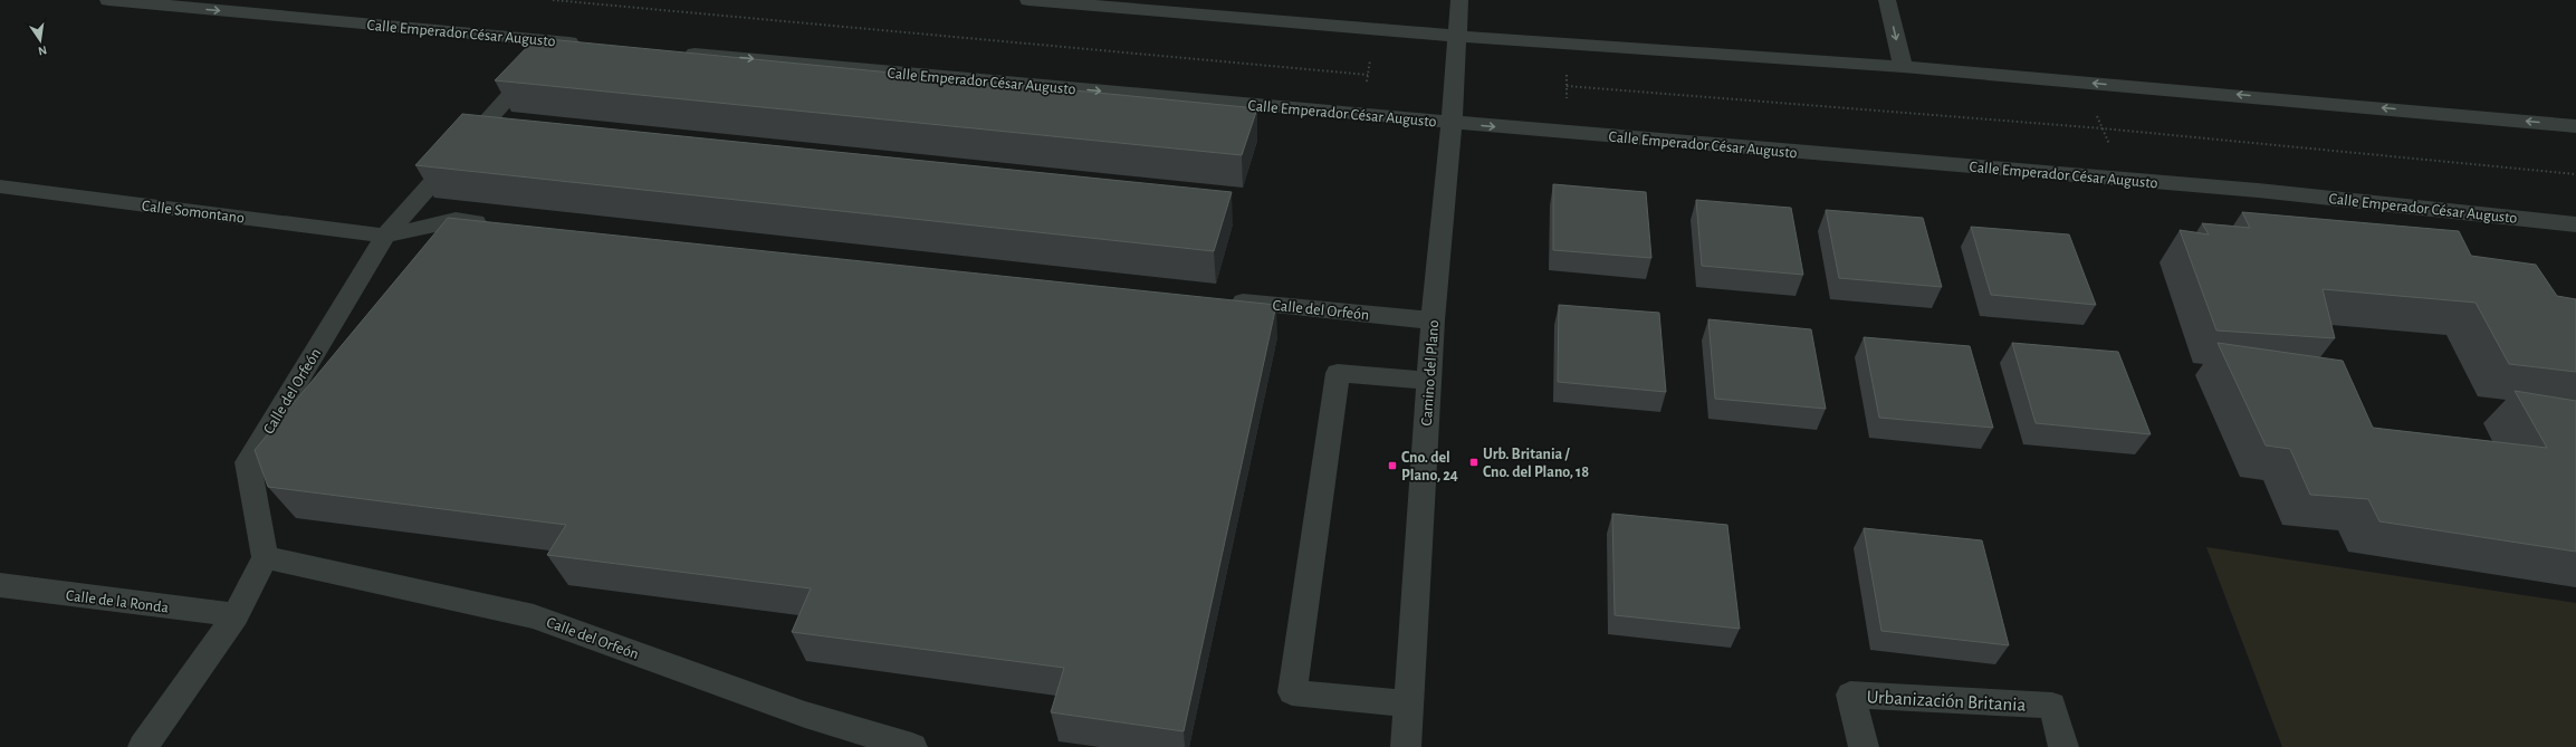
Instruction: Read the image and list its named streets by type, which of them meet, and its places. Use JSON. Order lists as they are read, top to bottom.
{
  "streets": {
    "street": [
      "Calle Emperador César Augusto",
      "Calle Somontano",
      "Calle del Orfeón",
      "Camino del Plano",
      "Calle de la Ronda",
      "Urbanización Britania"
    ]
  },
  "crossings": [
    ["Calle Emperador César Augusto", "Calle del Orfeón"],
    ["Calle Emperador César Augusto", "Camino del Plano"],
    ["Calle Somontano", "Calle del Orfeón"],
    ["Calle del Orfeón", "Camino del Plano"]
  ],
  "places": {
    "transit": ["Urb. Britania / Cno. del Plano, 18", "Cno. del Plano, 24"]
  },
  "north": "bottom"
}
